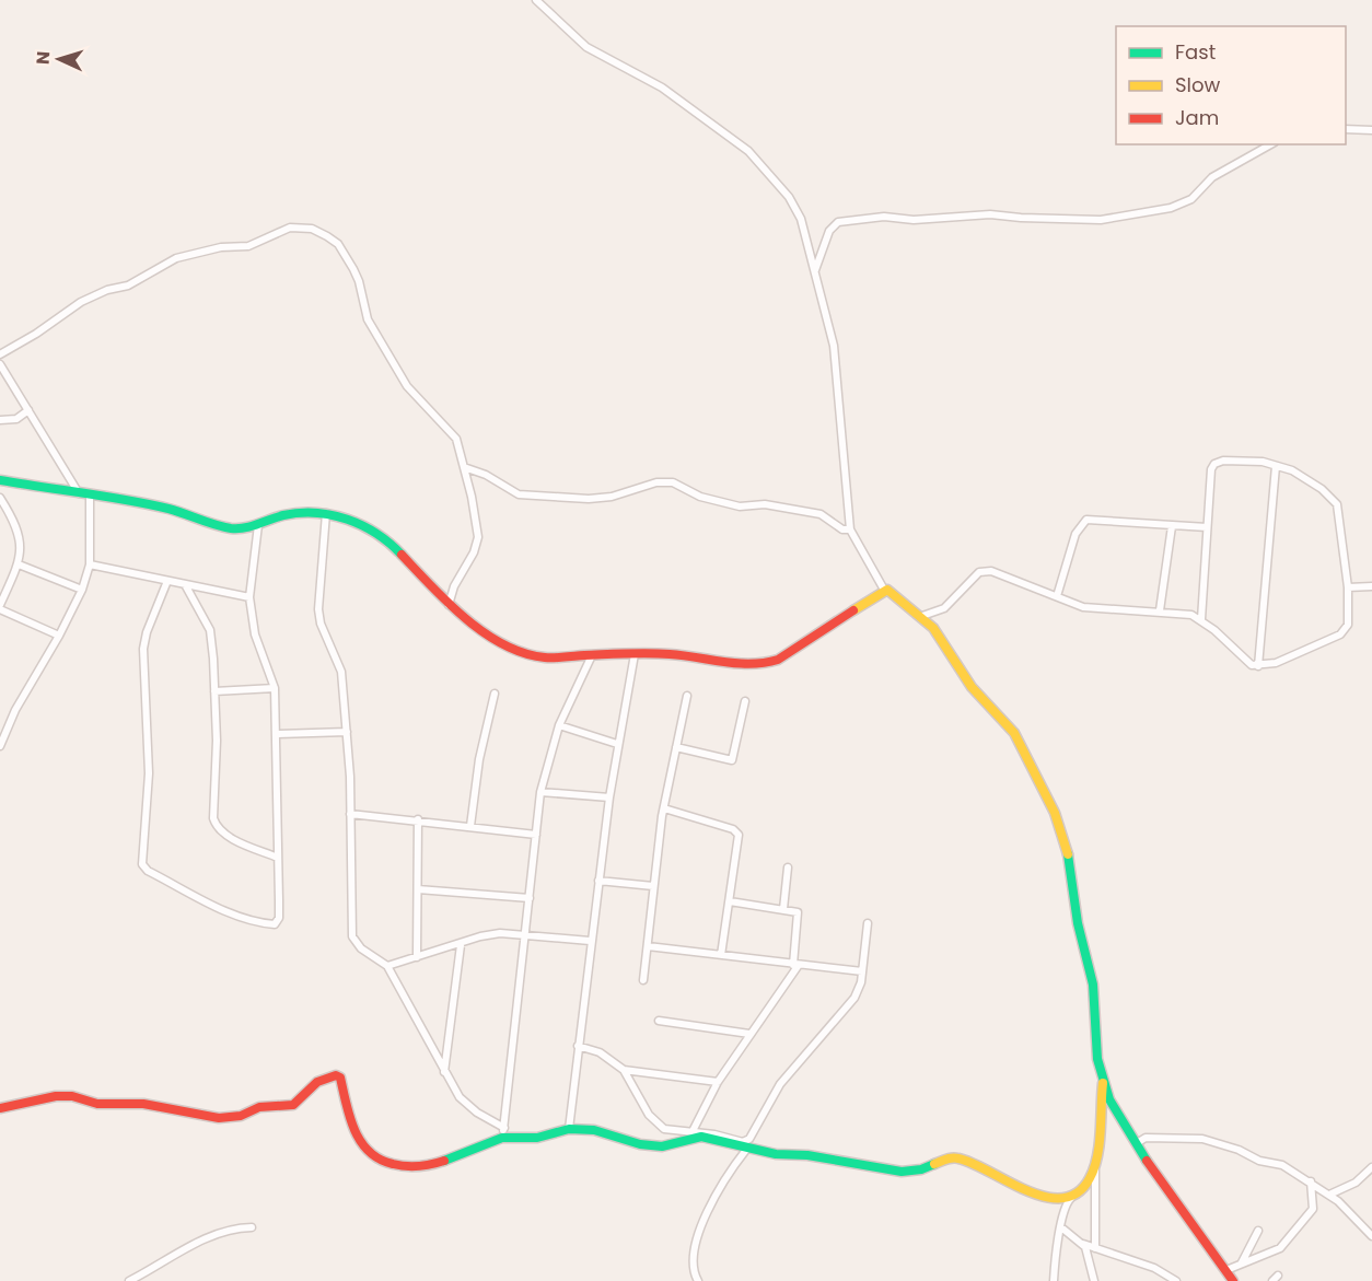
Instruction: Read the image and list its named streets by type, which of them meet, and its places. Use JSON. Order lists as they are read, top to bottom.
{
  "legend": ["Fast", "Slow", "Jam"],
  "north": "left"
}
